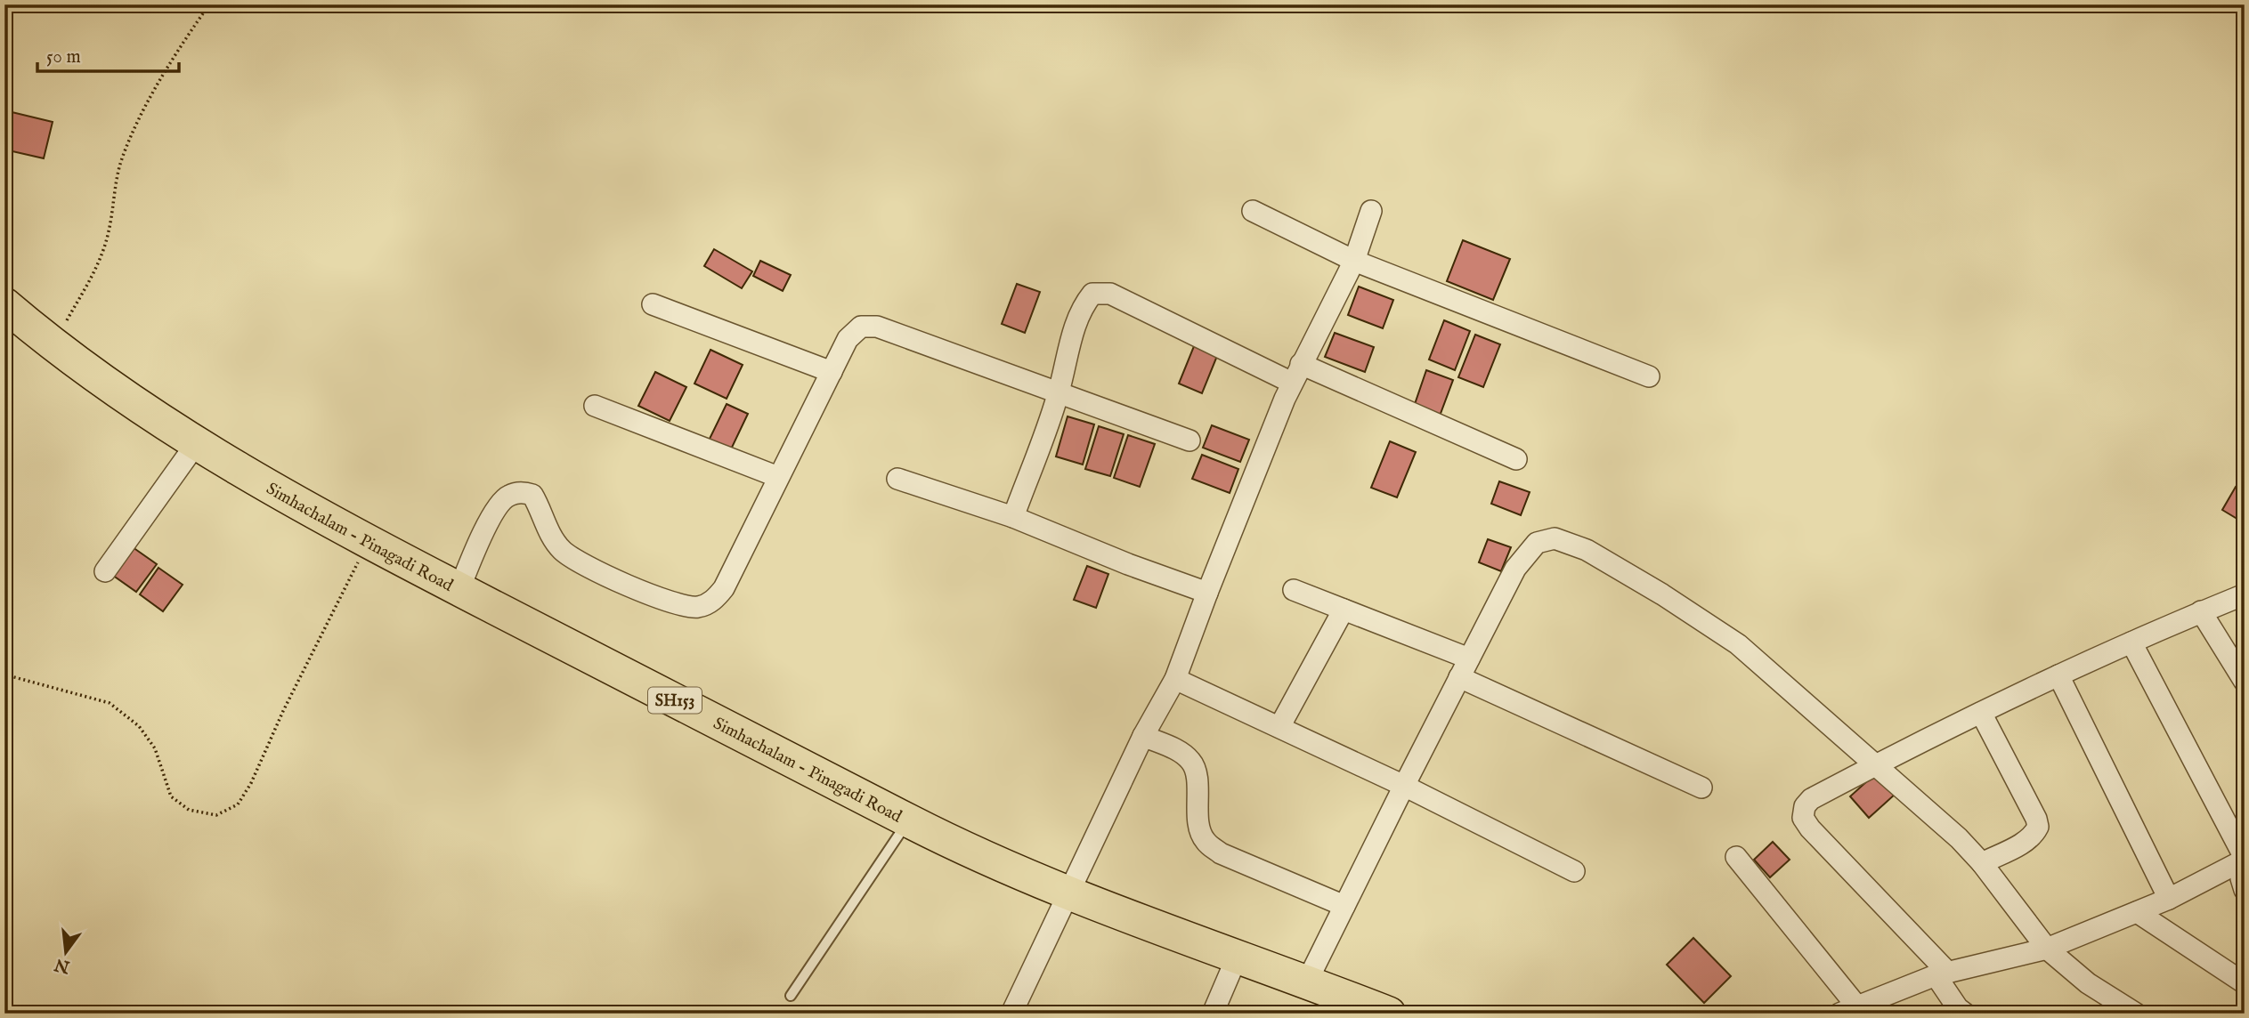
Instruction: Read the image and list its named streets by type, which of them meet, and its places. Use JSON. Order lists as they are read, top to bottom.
{
  "streets": {
    "main road": ["Simhachalam - Pinagadi Road", "SH153"]
  },
  "scale_bar": "50 m",
  "north": "bottom"
}
